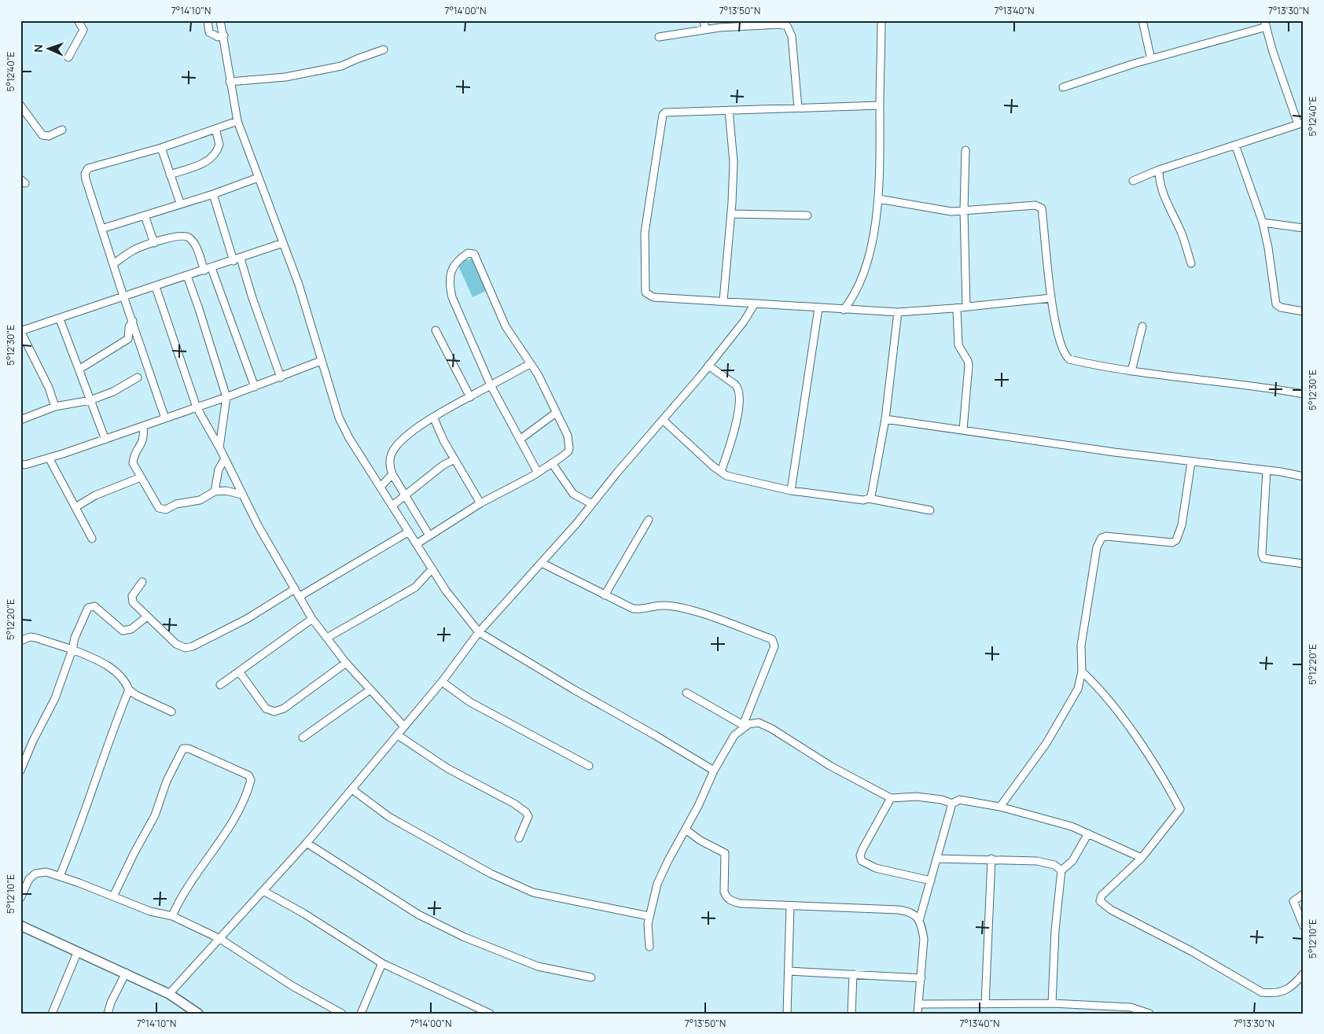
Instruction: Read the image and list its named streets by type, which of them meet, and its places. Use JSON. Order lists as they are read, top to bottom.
{
  "north": "left",
  "coordinates": [
    "7°14'10\"N",
    "7°14'00\"N",
    "7°13'50\"N",
    "7°13'40\"N",
    "7°13'30\"N",
    "5°12'40\"E",
    "5°12'30\"E",
    "5°12'20\"E",
    "5°12'10\"E"
  ]
}
